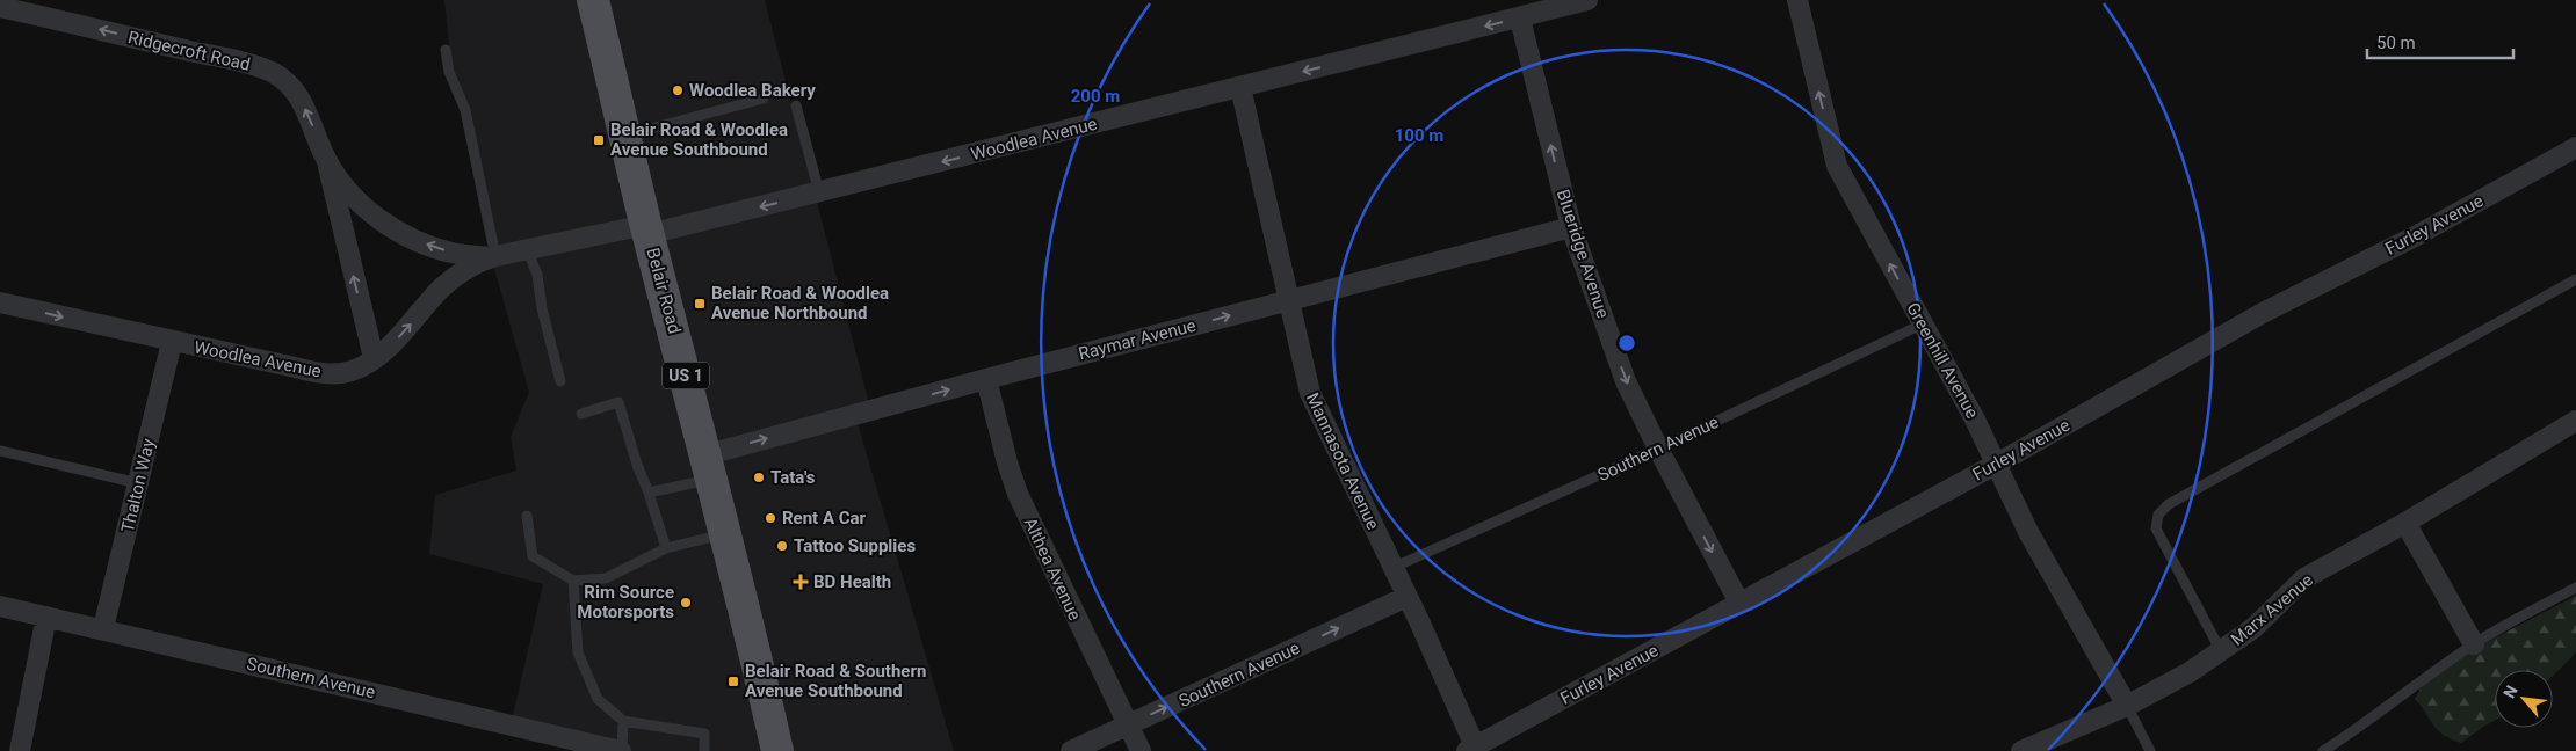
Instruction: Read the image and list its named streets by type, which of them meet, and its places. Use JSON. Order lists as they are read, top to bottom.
{
  "streets": {
    "main road": ["Belair Road", "US 1"],
    "street": [
      "Ridgecroft Road",
      "Woodlea Avenue",
      "Furley Avenue",
      "Blueridge Avenue",
      "Raymar Avenue",
      "Greenhill Avenue",
      "Southern Avenue",
      "Mannasota Avenue",
      "Thalton Way",
      "Althea Avenue",
      "Marx Avenue"
    ]
  },
  "crossings": [
    ["Ridgecroft Road", "Woodlea Avenue"],
    ["Woodlea Avenue", "Blueridge Avenue"],
    ["Woodlea Avenue", "Belair Road"],
    ["Woodlea Avenue", "Mannasota Avenue"],
    ["Woodlea Avenue", "Thalton Way"],
    ["Furley Avenue", "Blueridge Avenue"],
    ["Furley Avenue", "Greenhill Avenue"],
    ["Furley Avenue", "Mannasota Avenue"],
    ["Blueridge Avenue", "Raymar Avenue"],
    ["Blueridge Avenue", "Southern Avenue"],
    ["Belair Road", "Raymar Avenue"],
    ["Raymar Avenue", "Mannasota Avenue"],
    ["Raymar Avenue", "Althea Avenue"],
    ["Greenhill Avenue", "Southern Avenue"],
    ["Greenhill Avenue", "Marx Avenue"],
    ["Southern Avenue", "Mannasota Avenue"],
    ["Southern Avenue", "Thalton Way"],
    ["Southern Avenue", "Althea Avenue"]
  ],
  "one_way": ["Ridgecroft Road", "Raymar Avenue", "Greenhill Avenue"],
  "places": {
    "other": [
      "Woodlea Bakery",
      "Tata's",
      "Rent A Car",
      "Tattoo Supplies",
      "Rim Source Motorsports"
    ],
    "transit": ["Belair Road & Woodlea Avenue Southbound", "Belair Road & Woodlea Avenue Northbound", "Belair Road & Southern Avenue Southbound"],
    "health": ["BD Health"]
  },
  "scale_bar": "50 m",
  "north": "top left",
  "rings": ["200 m", "100 m"]
}
